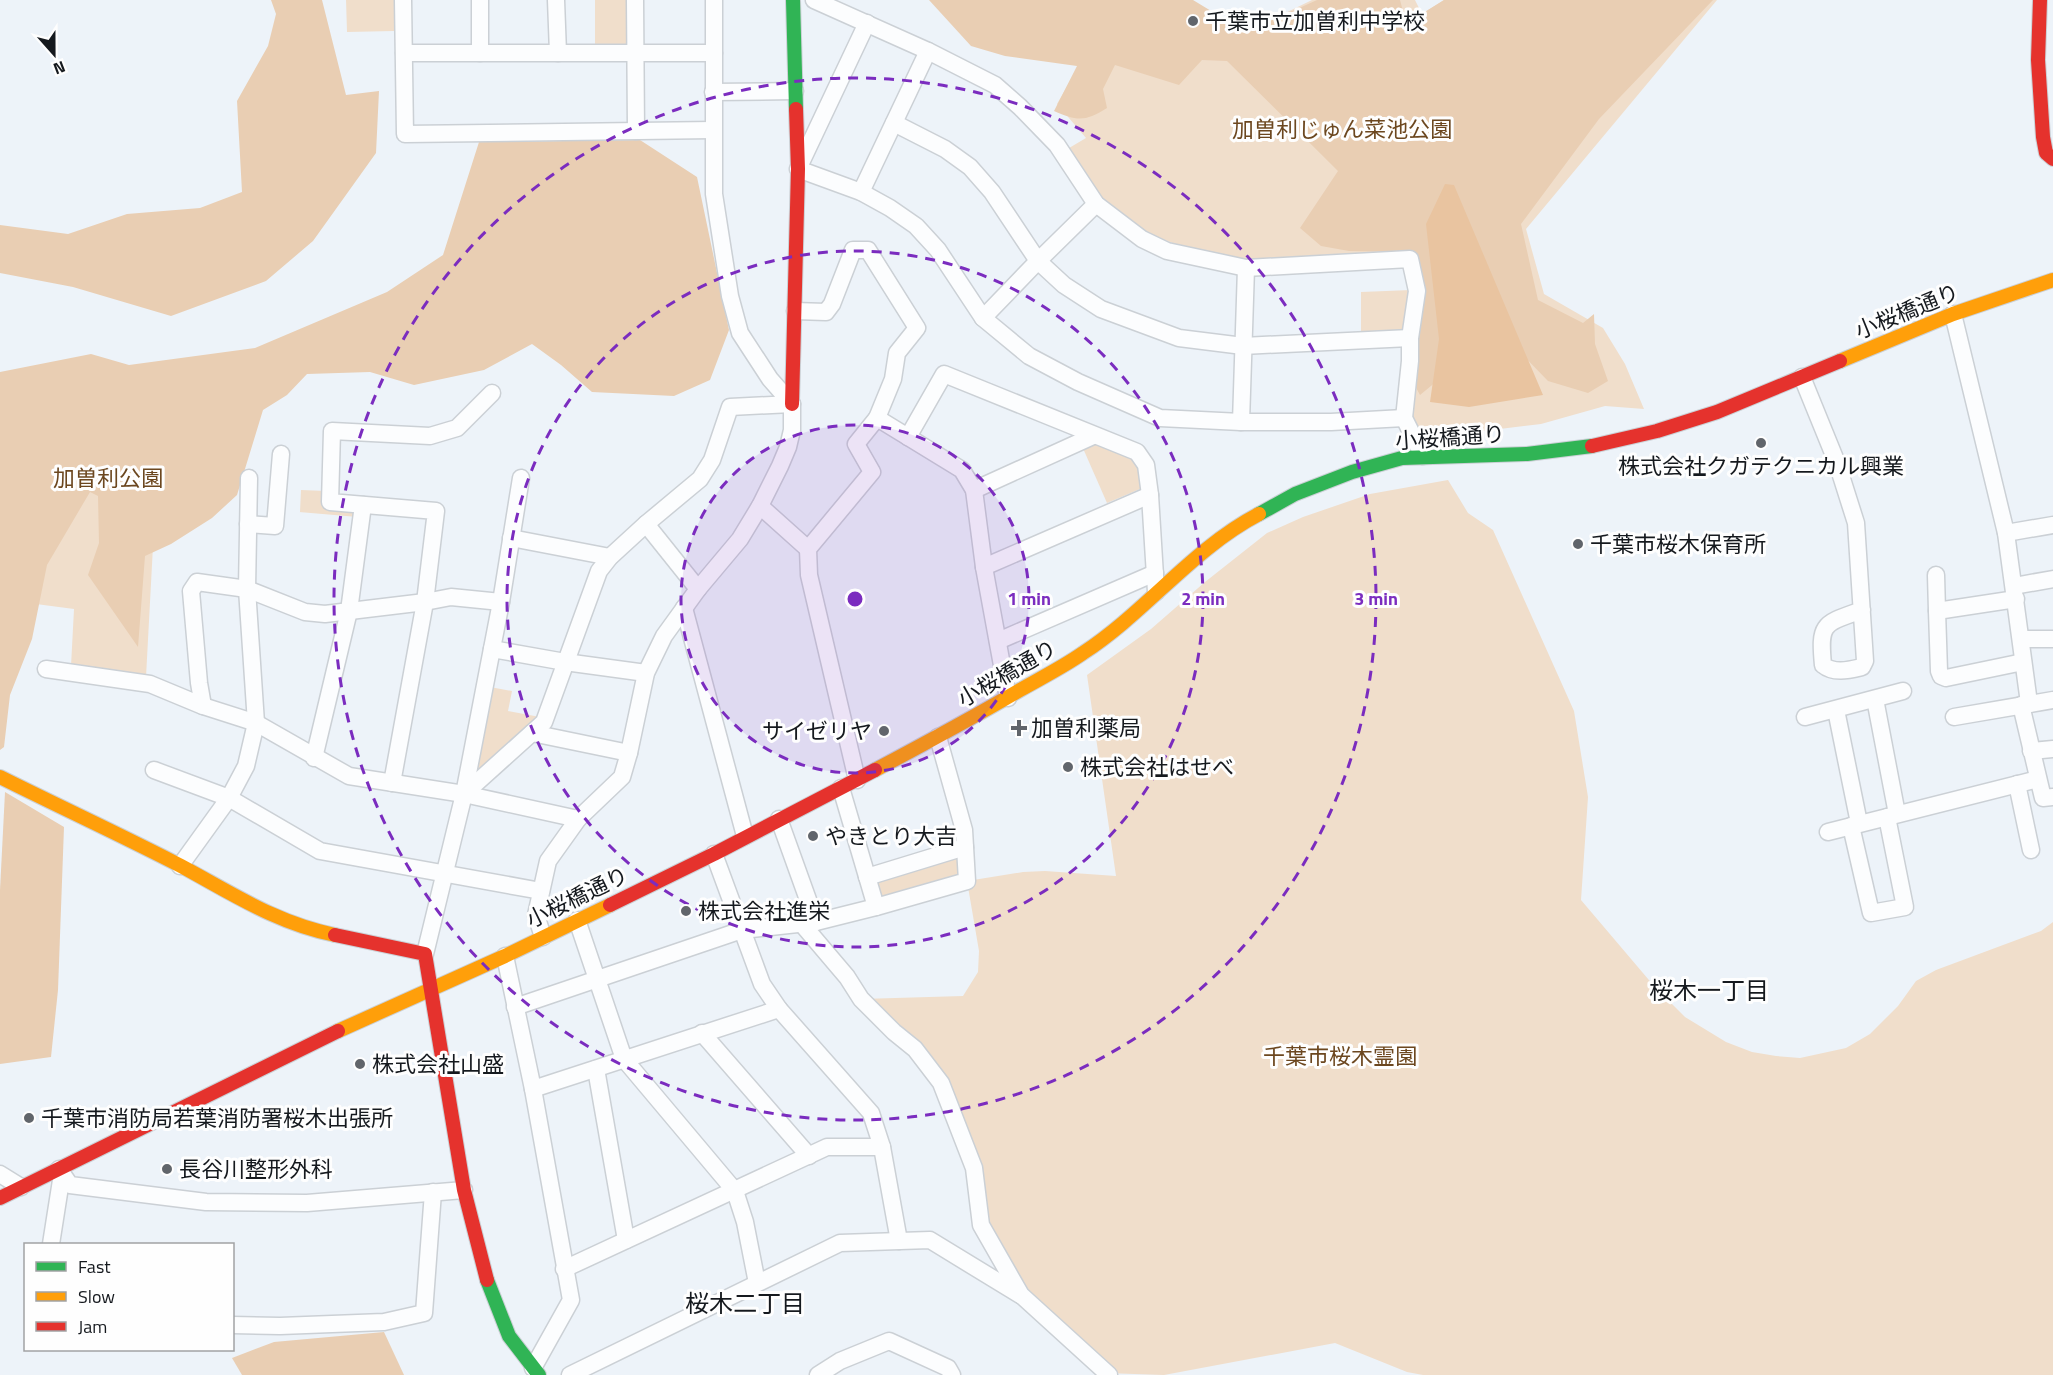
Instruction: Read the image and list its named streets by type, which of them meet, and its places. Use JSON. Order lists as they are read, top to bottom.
{
  "streets": {
    "street": ["小桜橋通り"]
  },
  "districts": ["桜木一丁目", "桜木二丁目"],
  "parks": ["加曽利じゅん菜池公園", "加曽利公園", "千葉市桜木霊園"],
  "places": {
    "other": [
      "千葉市立加曽利中学校",
      "株式会社クガテクニカル興業",
      "千葉市桜木保育所",
      "サイゼリヤ",
      "株式会社はせべ",
      "やきとり大吉",
      "株式会社進栄",
      "株式会社山盛",
      "千葉市消防局若葉消防署桜木出張所",
      "長谷川整形外科"
    ],
    "health": ["加曽利薬局"]
  },
  "legend": ["Fast", "Slow", "Jam"],
  "north": "bottom",
  "rings": ["1 min", "2 min", "3 min"]
}
